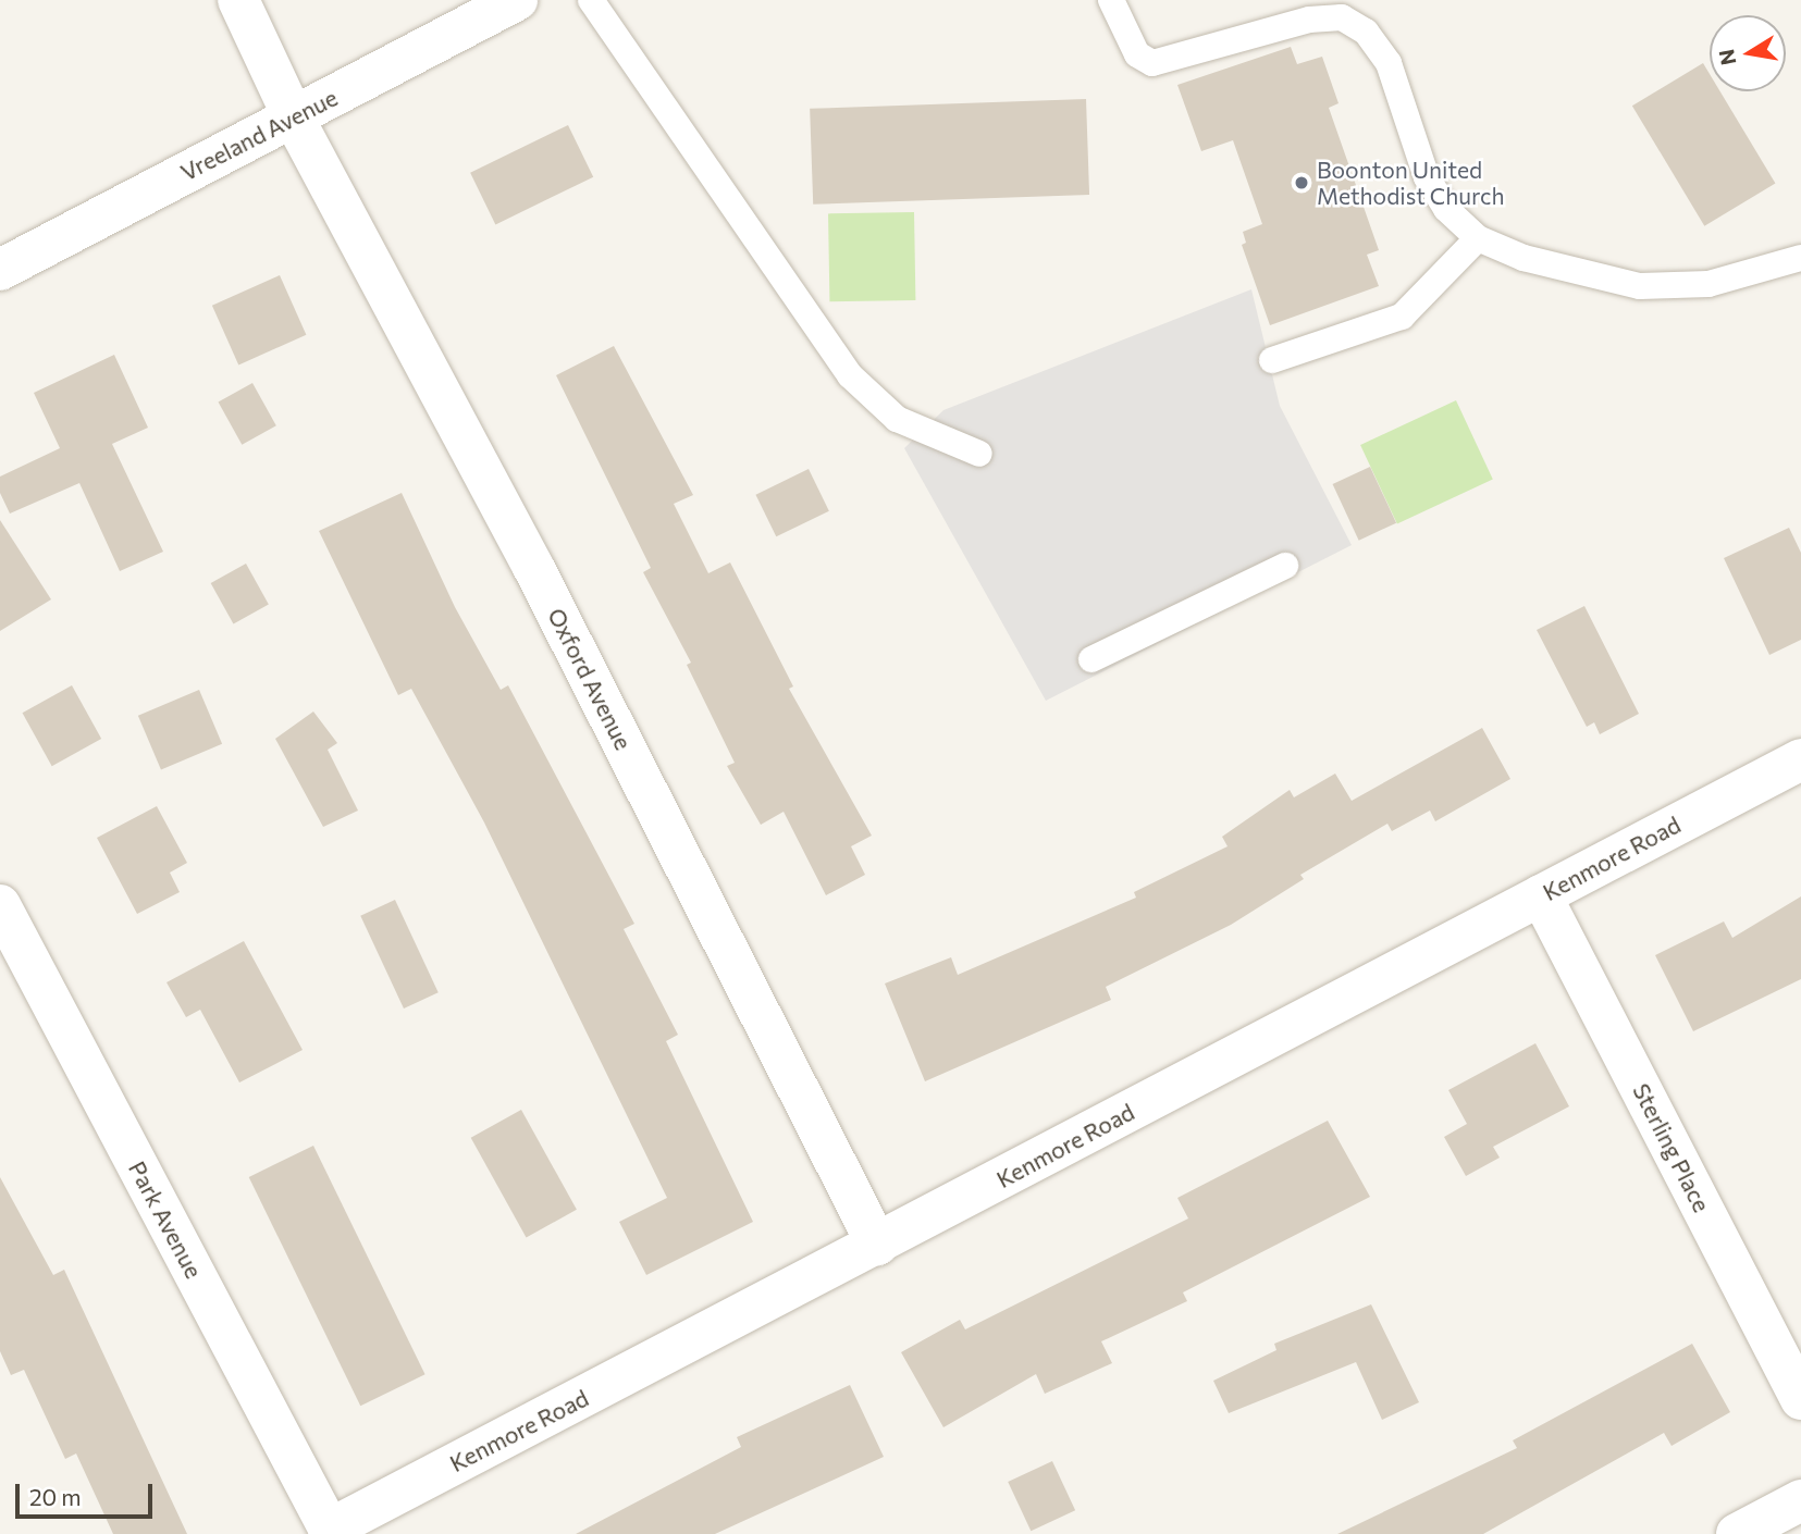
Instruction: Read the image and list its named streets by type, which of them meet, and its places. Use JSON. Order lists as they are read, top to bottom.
{
  "streets": {
    "street": [
      "Vreeland Avenue",
      "Oxford Avenue",
      "Kenmore Road",
      "Sterling Place",
      "Park Avenue"
    ]
  },
  "crossings": [
    ["Vreeland Avenue", "Oxford Avenue"],
    ["Oxford Avenue", "Kenmore Road"],
    ["Kenmore Road", "Sterling Place"],
    ["Kenmore Road", "Park Avenue"]
  ],
  "places": ["Boonton United Methodist Church"],
  "scale_bar": "20 m",
  "north": "left"
}
